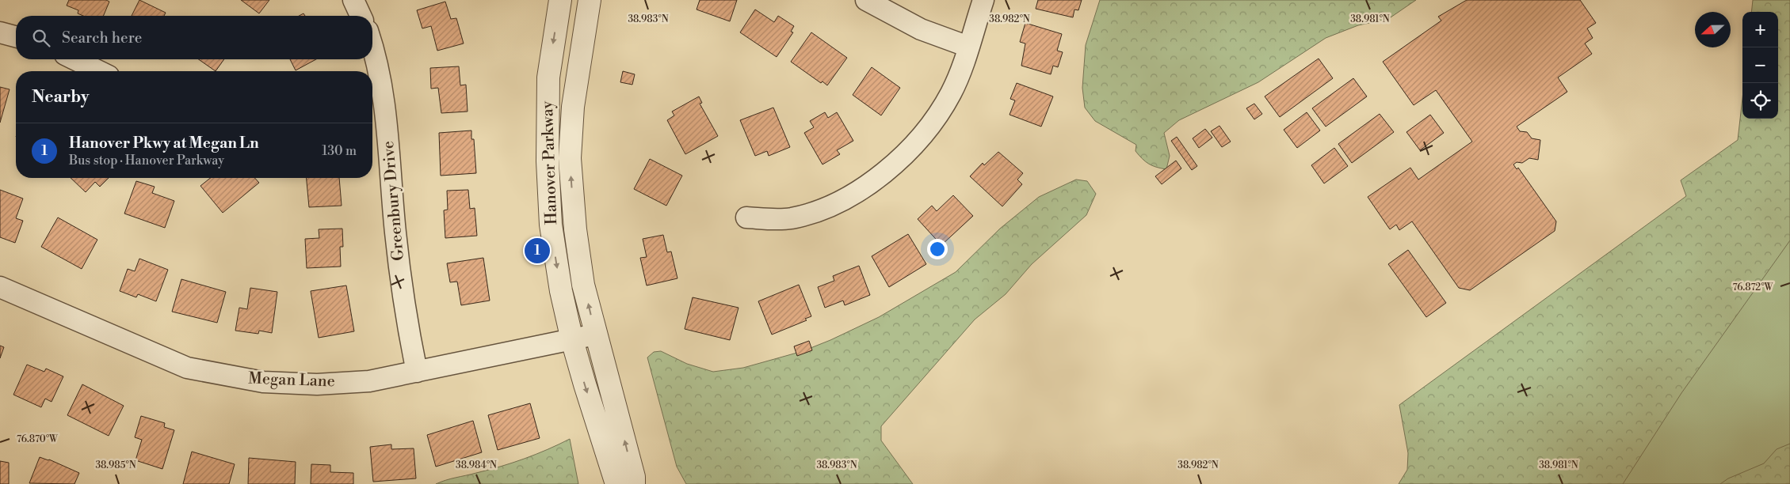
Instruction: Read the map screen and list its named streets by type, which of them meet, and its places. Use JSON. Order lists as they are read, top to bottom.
{
  "streets": {
    "street": ["Hanover Parkway", "Greenbury Drive", "Megan Lane"]
  },
  "crossings": [
    ["Hanover Parkway", "Megan Lane"],
    ["Greenbury Drive", "Megan Lane"]
  ],
  "north": "left",
  "page": {
    "map_buttons": ["+", "−"],
    "search": "Search here",
    "heading": "Nearby",
    "list": [
      {
        "mark": "1",
        "name": "Hanover Pkwy at Megan Ln",
        "note": "Bus stop · Hanover Parkway",
        "value": "130 m"
      }
    ],
    "pins": "1"
  },
  "coordinates": [
    "38.983°N",
    "38.982°N",
    "38.981°N",
    "76.872°W",
    "76.870°W",
    "38.985°N",
    "38.984°N"
  ]
}
